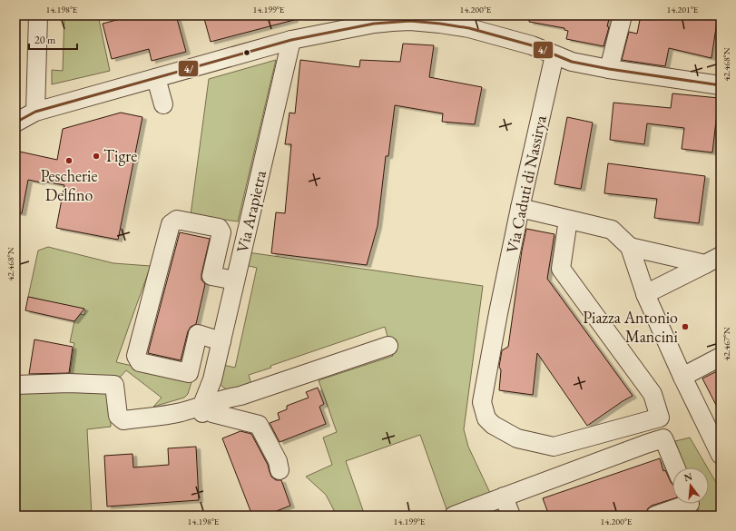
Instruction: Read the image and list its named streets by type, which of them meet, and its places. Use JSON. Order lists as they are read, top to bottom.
{
  "streets": {
    "street": ["Via Caduti di Nassirya", "Via Arapietra"]
  },
  "places": ["Tigre", "Pescherie Delfino", "Piazza Antonio Mancini"],
  "lines": ["transit line 4/"],
  "scale_bar": "20 m",
  "north": "top",
  "coordinates": [
    "14.198°E",
    "14.199°E",
    "14.200°E",
    "14.201°E",
    "42.468°N",
    "42.467°N"
  ]
}
